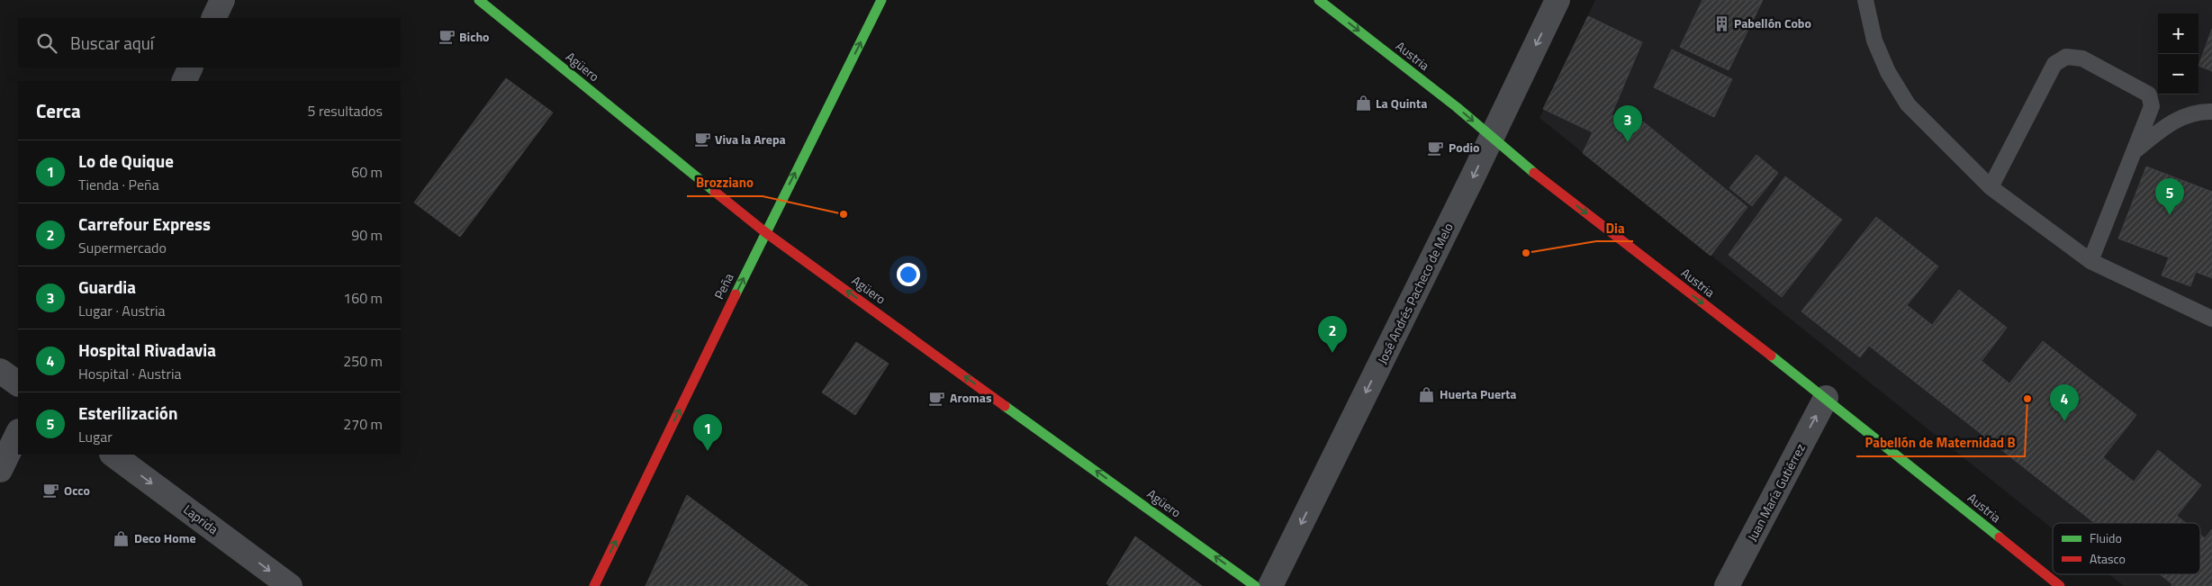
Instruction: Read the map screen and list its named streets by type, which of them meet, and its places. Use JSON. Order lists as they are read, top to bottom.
{
  "streets": {
    "street": [
      "Austria",
      "Agüero",
      "Peña",
      "José Andrés Pacheco de Melo",
      "Juan María Gutiérrez",
      "Laprida"
    ]
  },
  "crossings": [
    ["Austria", "José Andrés Pacheco de Melo"],
    ["Austria", "Juan María Gutiérrez"],
    ["Agüero", "Peña"]
  ],
  "one_way": [
    "Austria",
    "Agüero",
    "Peña",
    "José Andrés Pacheco de Melo",
    "Juan María Gutiérrez",
    "Laprida"
  ],
  "places": {
    "building": ["Pabellón Cobo"],
    "cafe": [
      "Bicho",
      "Viva la Arepa",
      "Podio",
      "Aromas",
      "Occo"
    ],
    "shop": ["La Quinta", "Huerta Puerta", "Deco Home"],
    "other": ["Brozziano", "Dia", "Pabellón de Maternidad B"]
  },
  "legend": ["Fluido", "Atasco"],
  "page": {
    "map_buttons": ["+", "−"],
    "search": "Buscar aquí",
    "heading": ["Cerca", "5 resultados"],
    "pins": [
      "3",
      "5",
      "2",
      "4",
      "1"
    ],
    "list": [
      {
        "mark": "1",
        "name": "Lo de Quique",
        "note": "Tienda · Peña",
        "value": "60 m"
      },
      {
        "mark": "2",
        "name": "Carrefour Express",
        "note": "Supermercado",
        "value": "90 m"
      },
      {
        "mark": "3",
        "name": "Guardia",
        "note": "Lugar · Austria",
        "value": "160 m"
      },
      {
        "mark": "4",
        "name": "Hospital Rivadavia",
        "note": "Hospital · Austria",
        "value": "250 m"
      },
      {
        "mark": "5",
        "name": "Esterilización",
        "note": "Lugar",
        "value": "270 m"
      }
    ]
  }
}
